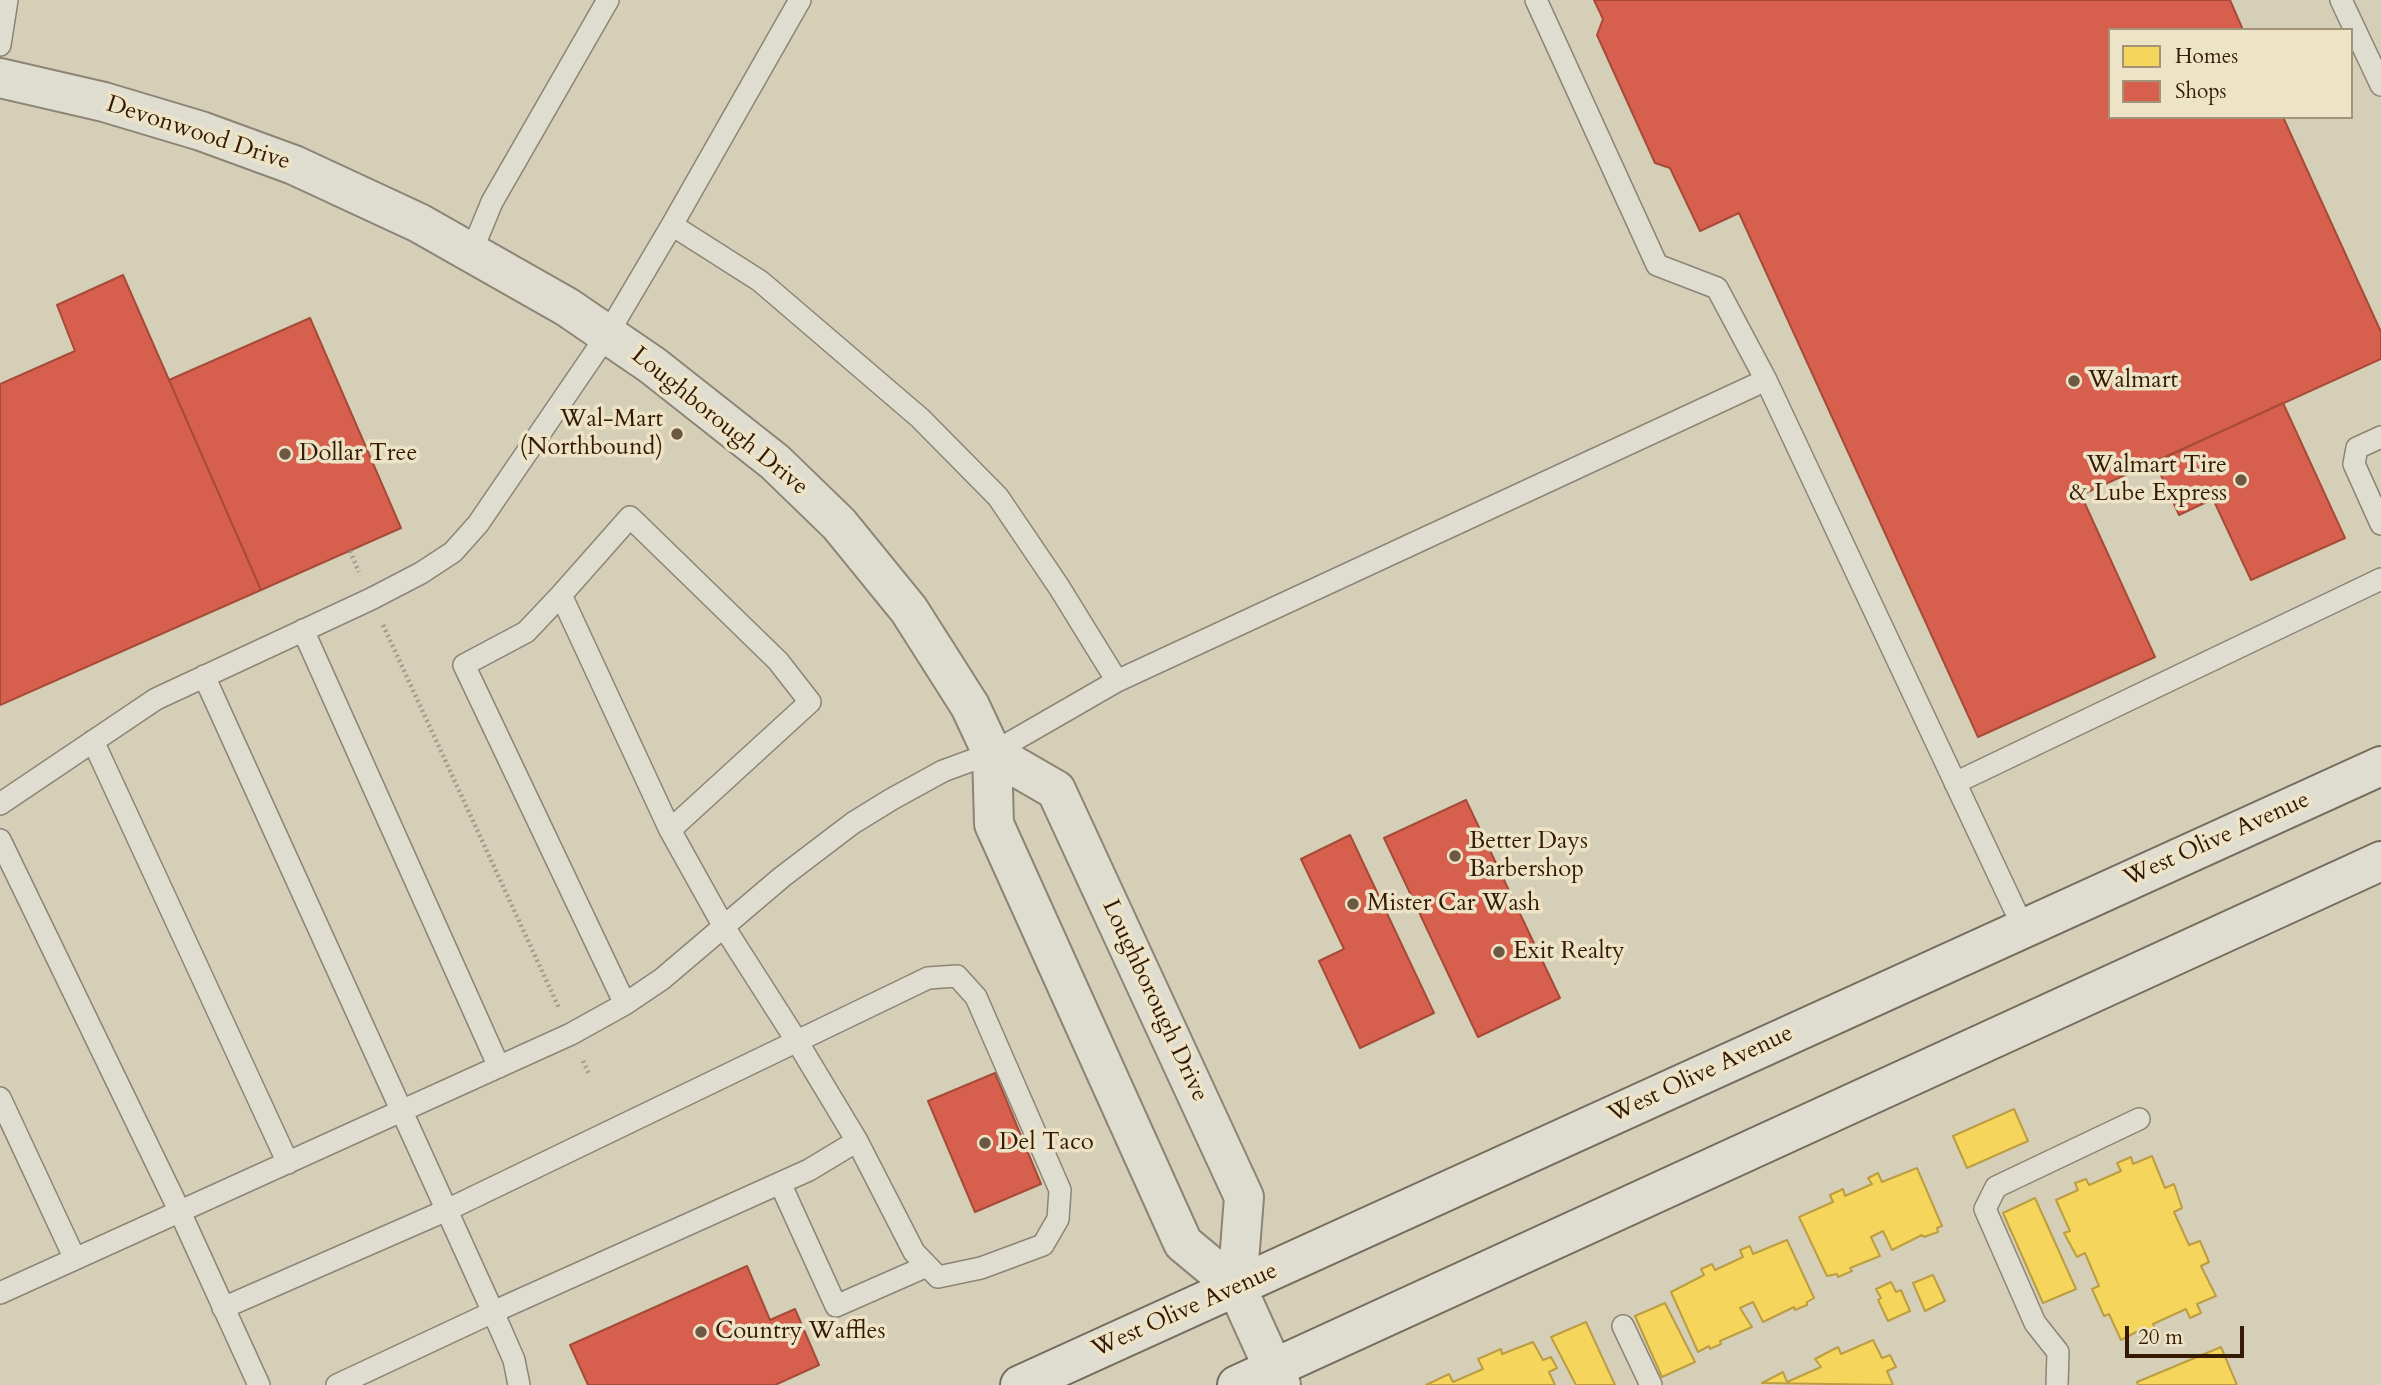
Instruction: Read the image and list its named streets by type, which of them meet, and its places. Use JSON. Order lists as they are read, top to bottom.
{
  "streets": {
    "main road": ["Devonwood Drive", "Loughborough Drive", "West Olive Avenue"]
  },
  "crossings": [
    ["Devonwood Drive", "Loughborough Drive"],
    ["Loughborough Drive", "West Olive Avenue"]
  ],
  "places": [
    "Walmart",
    "Wal-Mart (Northbound)",
    "Dollar Tree",
    "Walmart Tire & Lube Express",
    "Better Days Barbershop",
    "Mister Car Wash",
    "Exit Realty",
    "Del Taco",
    "Country Waffles"
  ],
  "legend": ["Homes", "Shops"],
  "scale_bar": "20 m"
}
